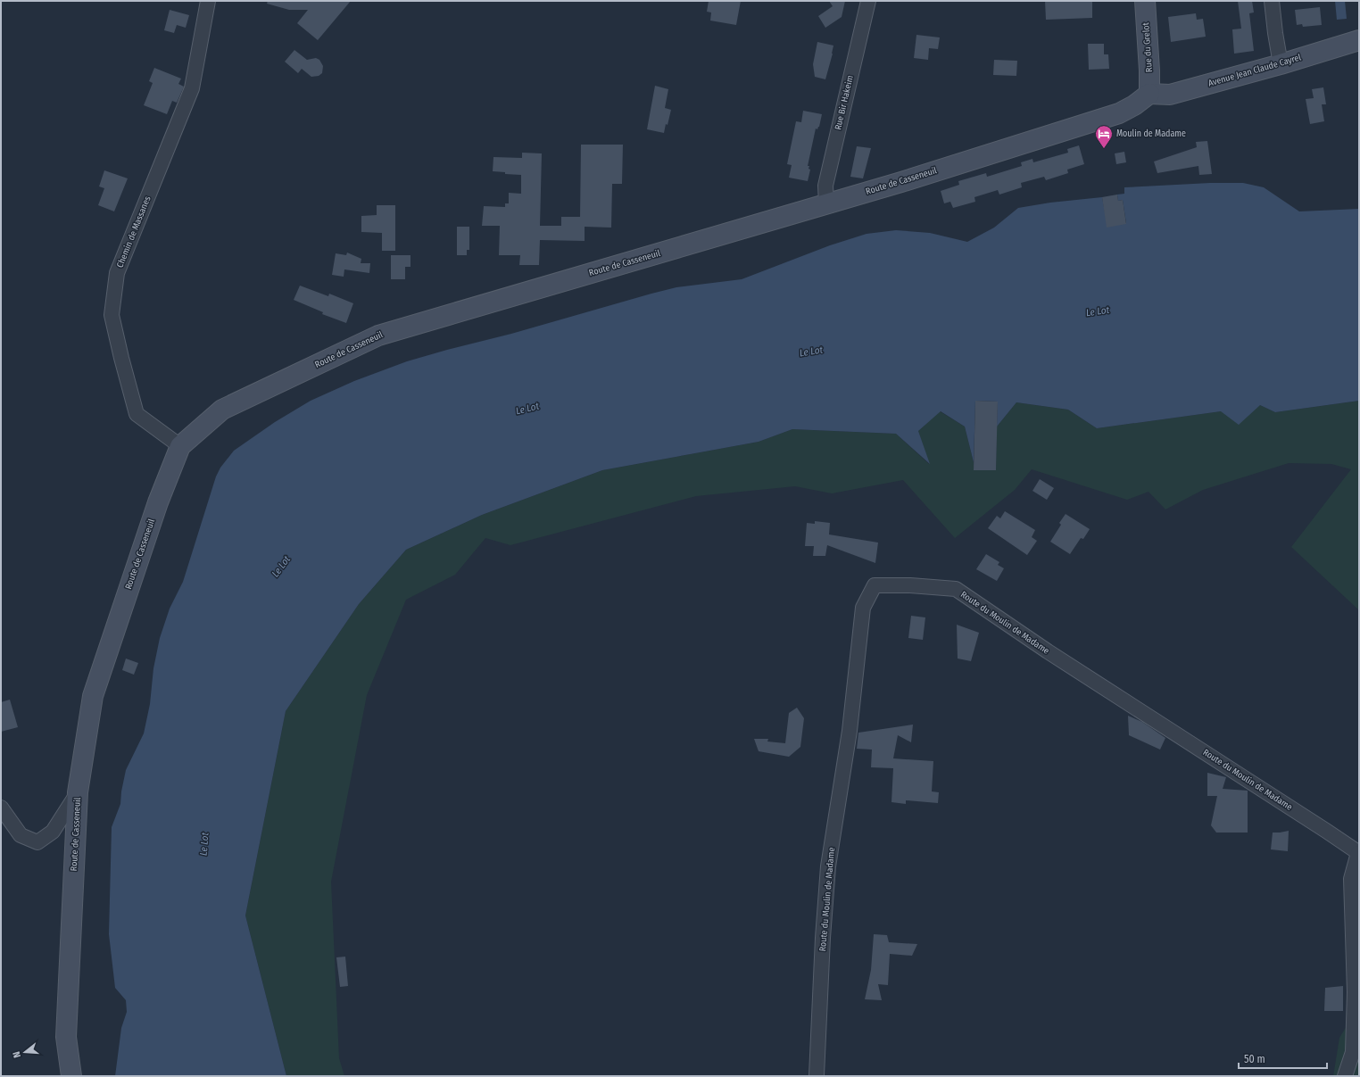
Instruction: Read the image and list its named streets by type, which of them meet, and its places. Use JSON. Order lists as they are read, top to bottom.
{
  "streets": {
    "main road": ["Rue du Grelot", "Avenue Jean Claude Cayrel", "Route de Casseneuil"],
    "street": ["Rue Bir Hakeim", "Chemin de Massanes", "Route du Moulin de Madame"]
  },
  "crossings": [
    ["Rue du Grelot", "Avenue Jean Claude Cayrel"],
    ["Rue du Grelot", "Route de Casseneuil"],
    ["Avenue Jean Claude Cayrel", "Route de Casseneuil"],
    ["Rue Bir Hakeim", "Route de Casseneuil"],
    ["Route de Casseneuil", "Chemin de Massanes"]
  ],
  "water": ["Le Lot"],
  "places": {
    "hotel": ["Moulin de Madame"]
  },
  "scale_bar": "50 m",
  "north": "left"
}
